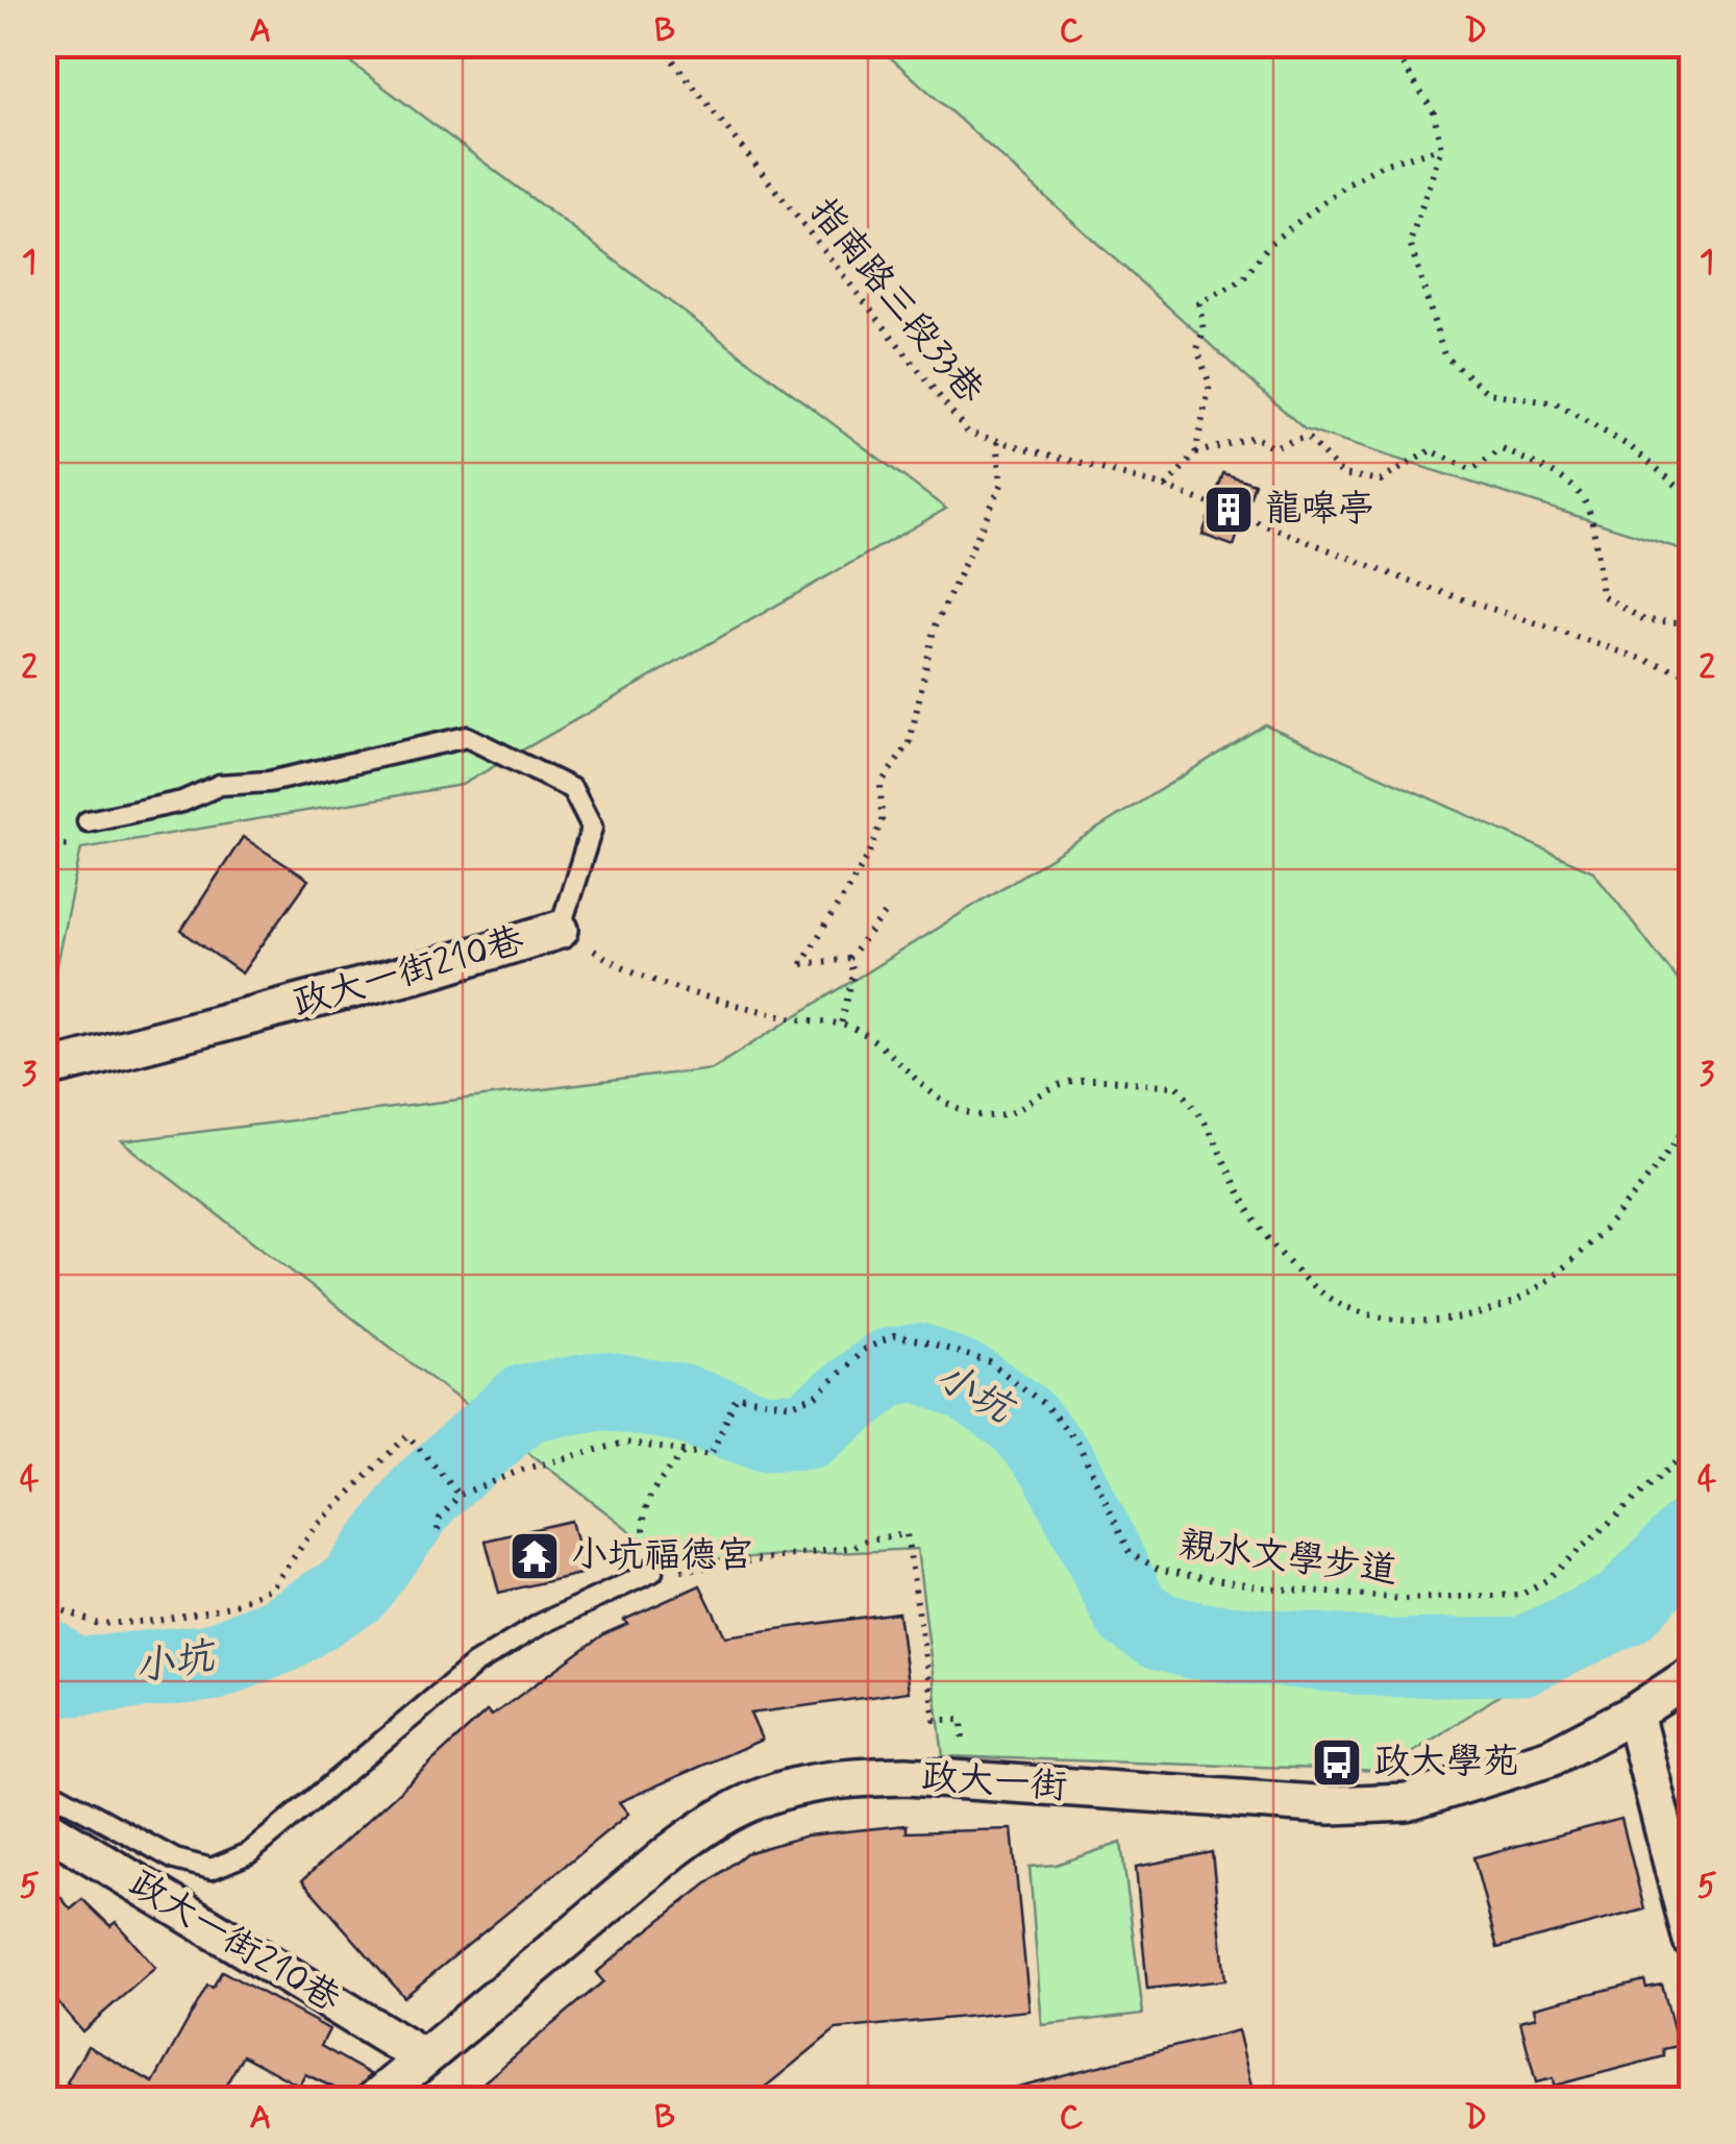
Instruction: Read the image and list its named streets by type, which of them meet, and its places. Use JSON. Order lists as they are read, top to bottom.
{
  "streets": {
    "street": ["政大一街210巷", "政大一街"],
    "path": ["指南路三段33巷", "親水文學步道"]
  },
  "crossings": [
    ["政大一街210巷", "政大一街"]
  ],
  "water": ["小坑"],
  "places": {
    "building": ["龍嗥亭"],
    "temple": ["小坑福德宮"],
    "bus stop": ["政大學苑"]
  },
  "grid": {
    "columns": [
      "A",
      "B",
      "C",
      "D"
    ],
    "rows": [
      "1",
      "2",
      "3",
      "4",
      "5"
    ]
  }
}
